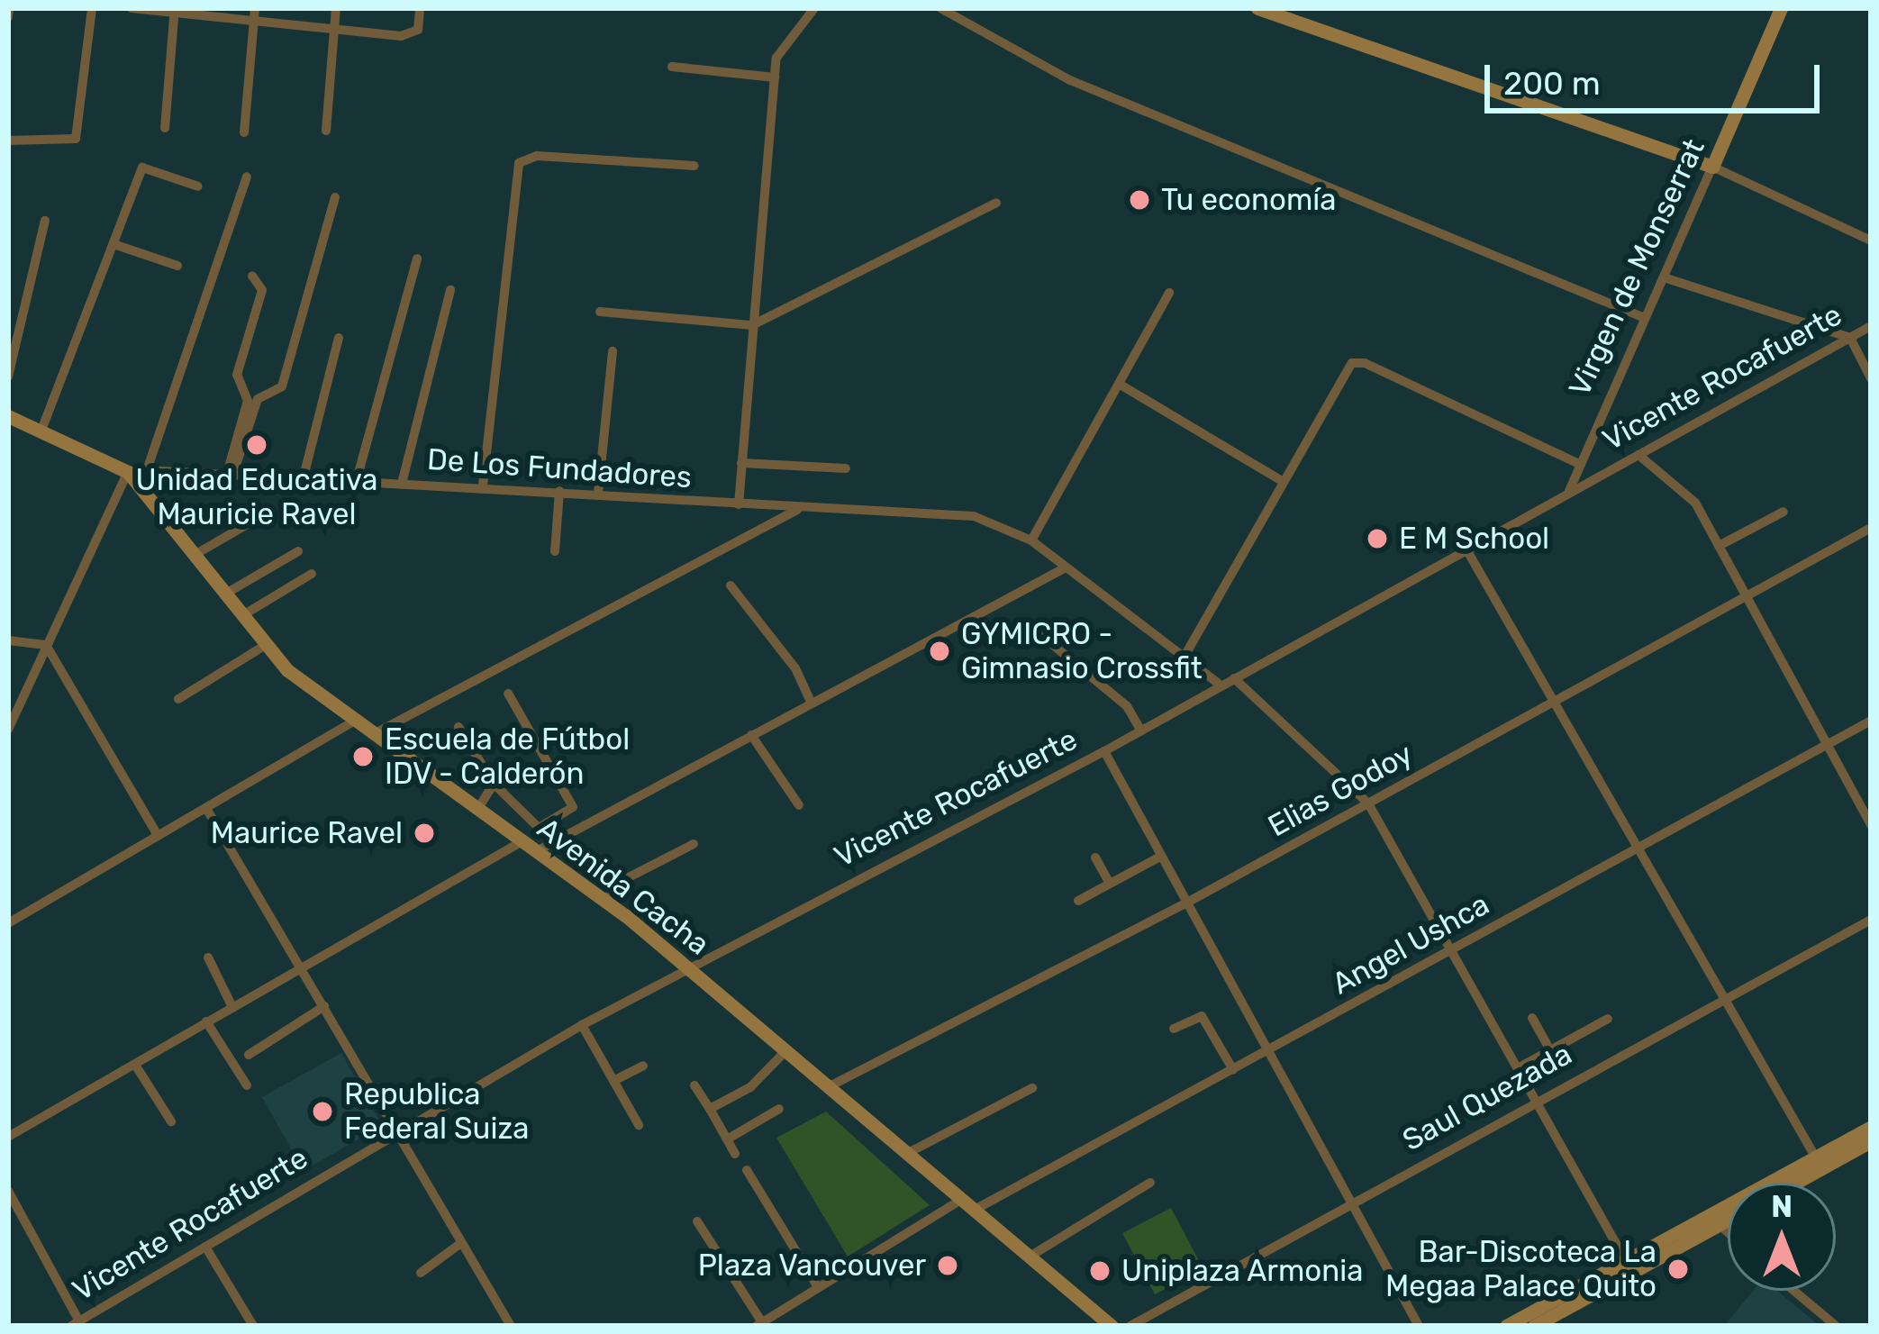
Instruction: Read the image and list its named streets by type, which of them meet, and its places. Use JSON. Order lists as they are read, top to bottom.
{
  "streets": {
    "street": [
      "Virgen de Monserrat",
      "Vicente Rocafuerte",
      "De Los Fundadores",
      "Elias Godoy",
      "Avenida Cacha",
      "Angel Ushca",
      "Saul Quezada"
    ]
  },
  "crossings": [
    ["Virgen de Monserrat", "Vicente Rocafuerte"],
    ["Vicente Rocafuerte", "De Los Fundadores"],
    ["Vicente Rocafuerte", "Avenida Cacha"],
    ["De Los Fundadores", "Avenida Cacha"],
    ["Elias Godoy", "Avenida Cacha"],
    ["Avenida Cacha", "Angel Ushca"]
  ],
  "places": [
    "Tu economía",
    "Unidad Educativa Mauricie Ravel",
    "E M School",
    "GYMICRO - Gimnasio Crossfit",
    "Escuela de Fútbol IDV - Calderón",
    "Maurice Ravel",
    "Republica Federal Suiza",
    "Plaza Vancouver",
    "Bar-Discoteca La Megaa Palace Quito",
    "Uniplaza Armonia"
  ],
  "scale_bar": "200 m",
  "north": "top"
}
